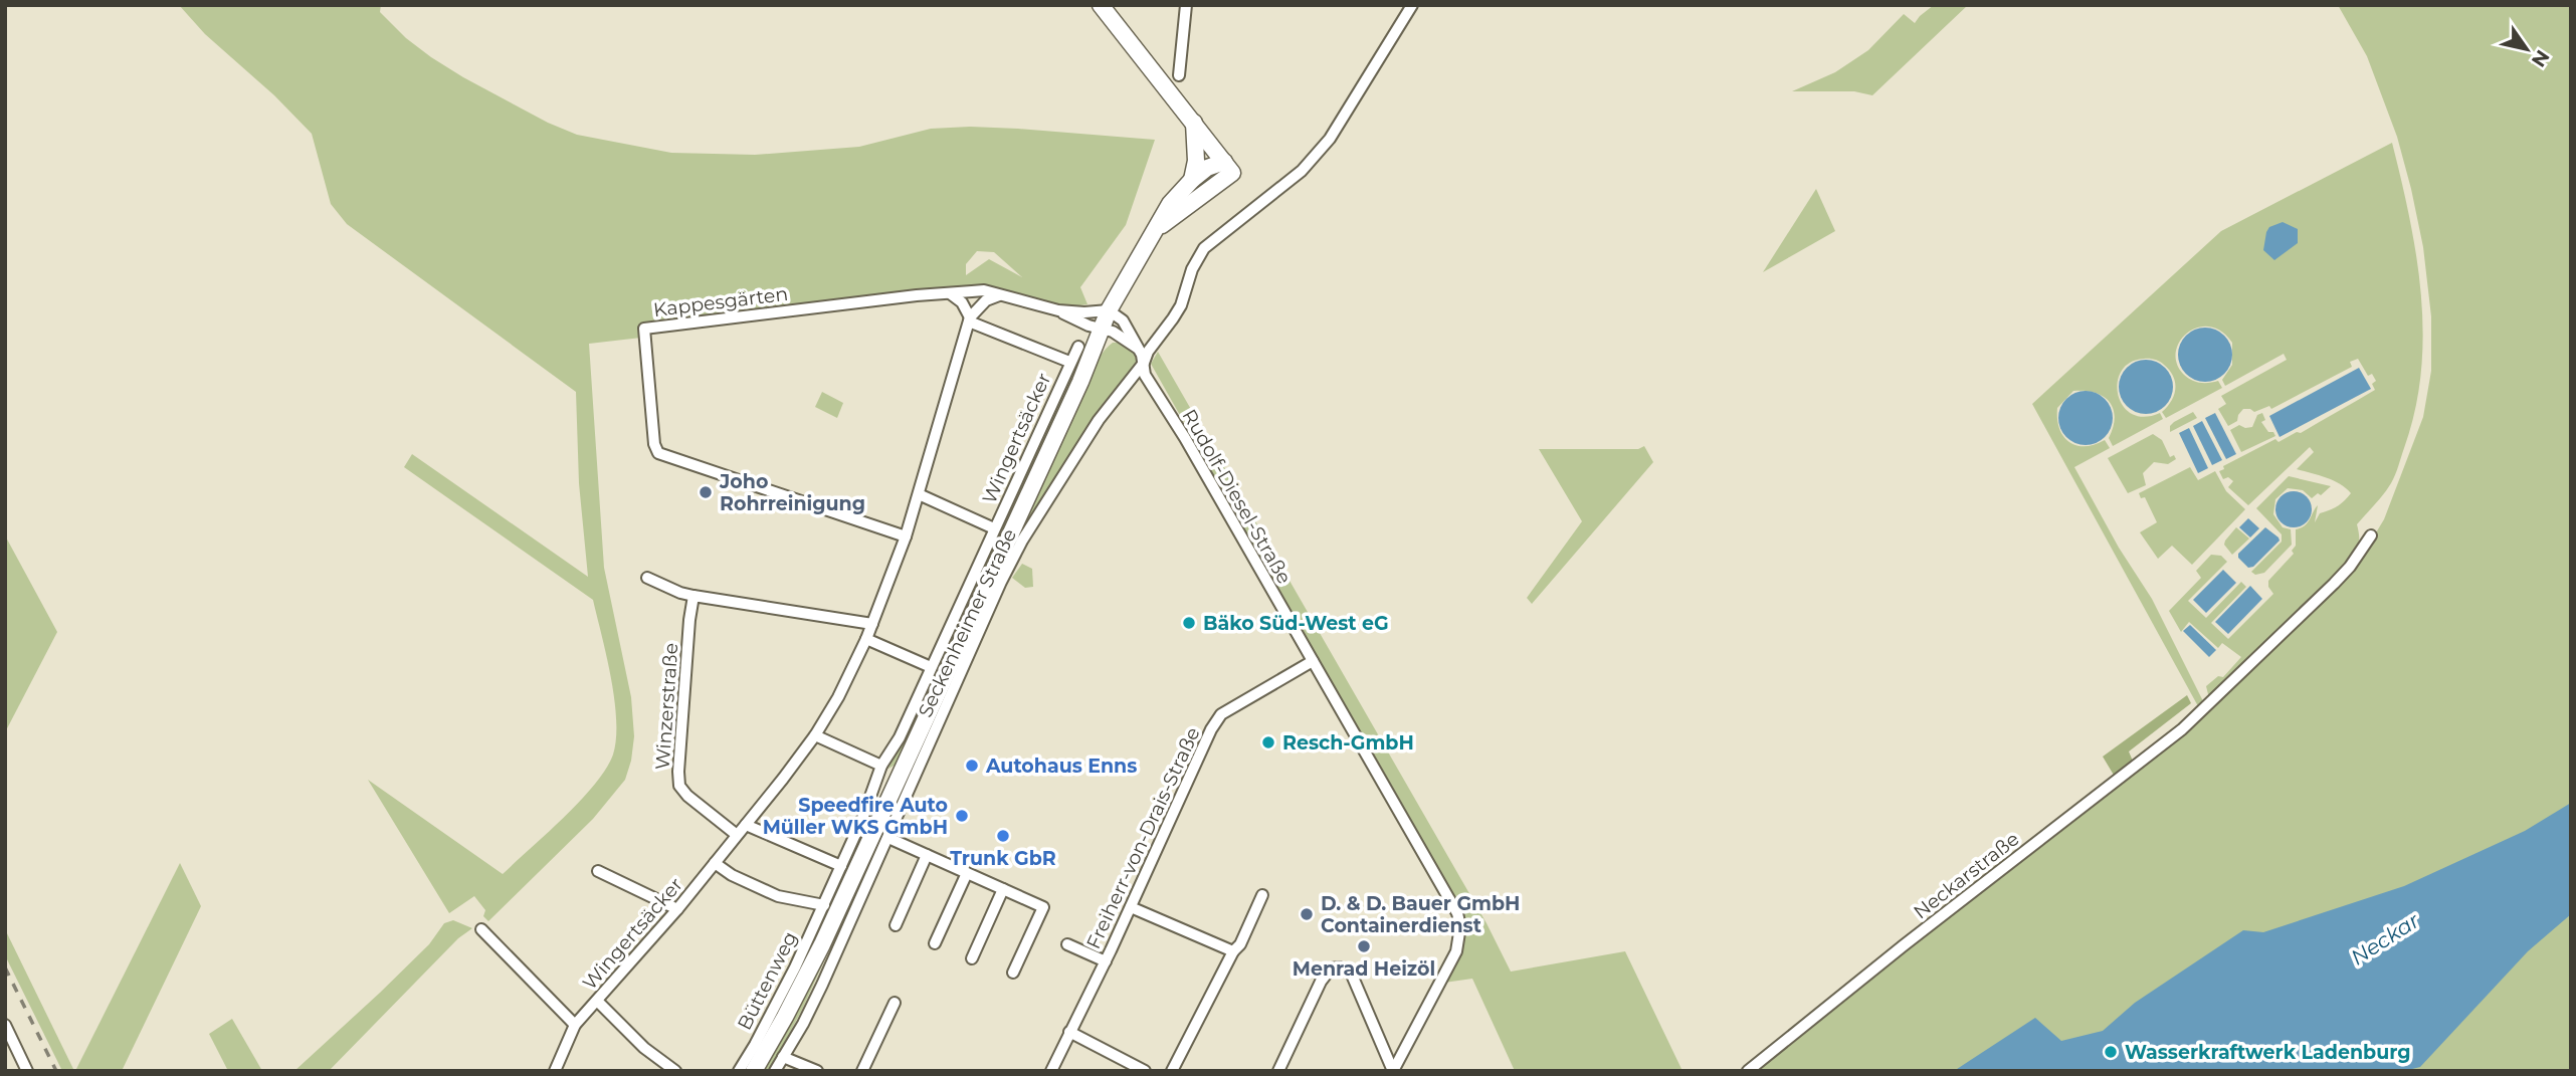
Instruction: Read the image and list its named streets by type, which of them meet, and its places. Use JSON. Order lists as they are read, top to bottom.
{
  "streets": {
    "street": [
      "Kappesgärten",
      "Wingertsäcker",
      "Rudolf-Diesel-Straße",
      "Seckenheimer Straße",
      "Winzerstraße",
      "Freiherr-von-Drais-Straße",
      "Neckarstraße",
      "Büttenweg"
    ]
  },
  "crossings": [
    ["Kappesgärten", "Wingertsäcker"],
    ["Kappesgärten", "Rudolf-Diesel-Straße"],
    ["Wingertsäcker", "Winzerstraße"],
    ["Wingertsäcker", "Büttenweg"],
    ["Rudolf-Diesel-Straße", "Seckenheimer Straße"],
    ["Rudolf-Diesel-Straße", "Freiherr-von-Drais-Straße"]
  ],
  "water": ["Neckar"],
  "places": [
    "Joho Rohrreinigung",
    "Bäko Süd-West eG",
    "Resch-GmbH",
    "Autohaus Enns",
    "Speedfire Auto Müller WKS GmbH",
    "Trunk GbR",
    "D. & D. Bauer GmbH Containerdienst",
    "Menrad Heizöl",
    "Wasserkraftwerk Ladenburg"
  ],
  "north": "bottom right"
}
